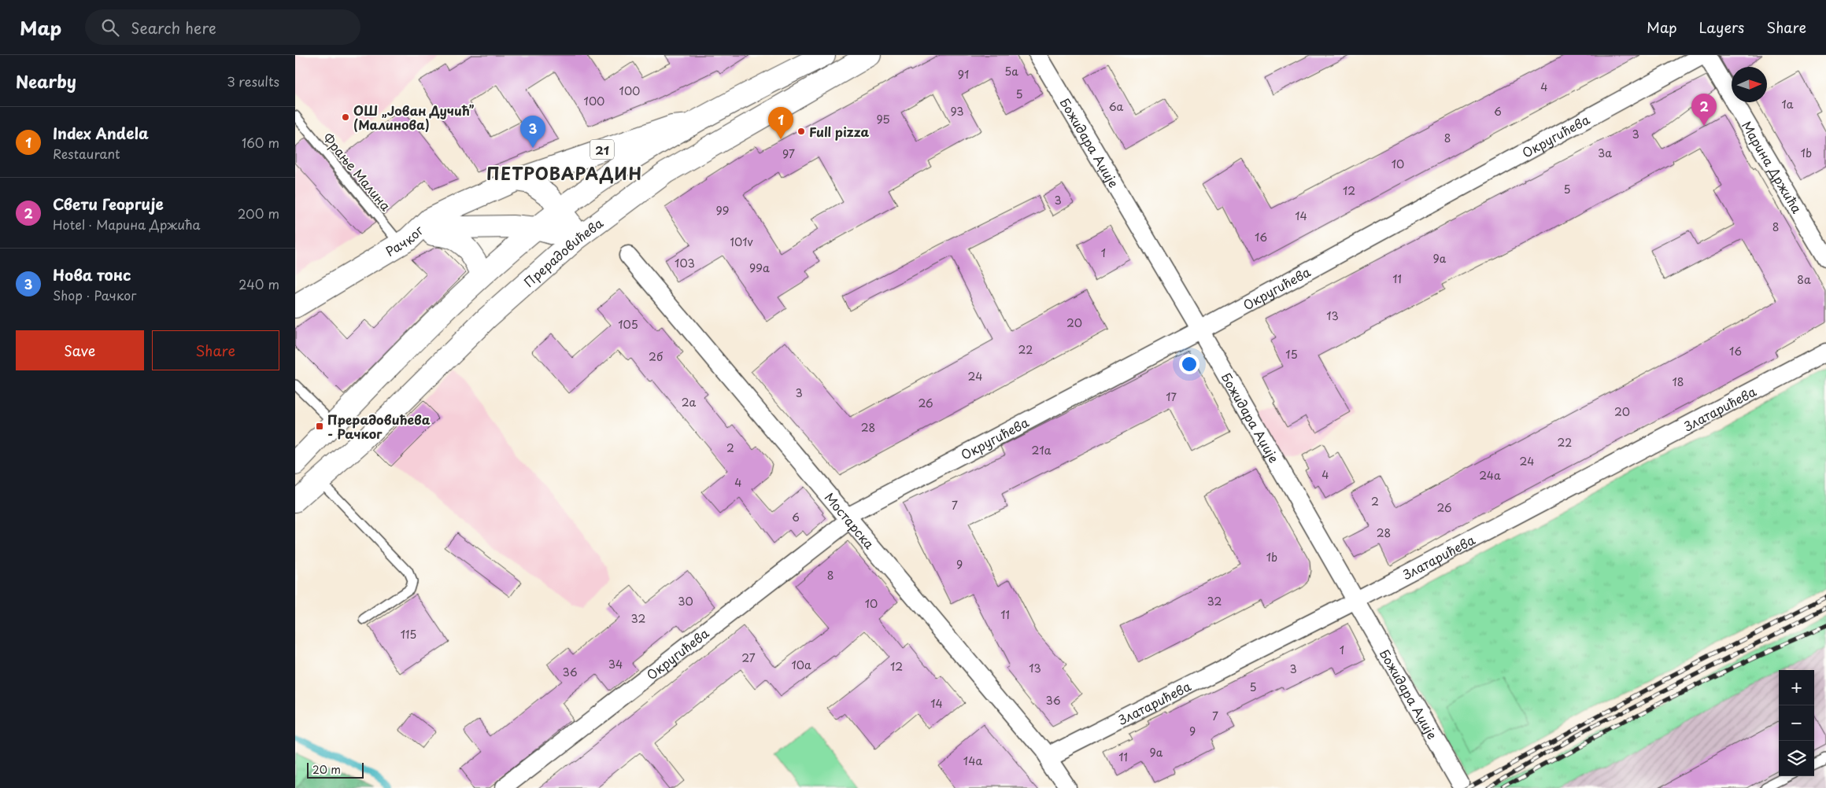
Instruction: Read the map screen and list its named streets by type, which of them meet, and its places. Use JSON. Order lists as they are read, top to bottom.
{
  "streets": {
    "main road": ["21", "Рачког", "Прерадовићева"],
    "street": [
      "Округићева",
      "Божидара Аџије",
      "Марина Држића",
      "Златарићева",
      "Мостарска"
    ],
    "lane": ["Фрање Малина"]
  },
  "crossings": [
    ["Округићева", "Божидара Аџије"],
    ["Округићева", "Марина Држића"],
    ["Округићева", "Мостарска"],
    ["Божидара Аџије", "Златарићева"],
    ["21", "Фрање Малина"],
    ["21", "Рачког"],
    ["21", "Прерадовићева"],
    ["Фрање Малина", "Рачког"],
    ["Златарићева", "Мостарска"]
  ],
  "districts": ["ПЕТРОВАРАДИН"],
  "places": {
    "other": ["ОШ „Јован Дучић” (Малинова)", "Full pizza"],
    "transit": ["Прерадовићева - Рачког"]
  },
  "house_numbers": [
    "5a",
    "91",
    "4",
    "100",
    "5",
    "100",
    "1a",
    "6a",
    "93",
    "6",
    "95",
    "3",
    "8",
    "3a",
    "1b",
    "97",
    "10",
    "5",
    "12",
    "3",
    "99",
    "14",
    "8",
    "16",
    "101v",
    "1",
    "9a",
    "103",
    "99a",
    "11",
    "8a",
    "13",
    "20",
    "105",
    "22",
    "16",
    "15",
    "2б",
    "24",
    "18",
    "3",
    "17",
    "2a",
    "26",
    "20",
    "28",
    "22",
    "2",
    "21a",
    "24",
    "4",
    "24a",
    "4",
    "2",
    "7",
    "26",
    "6",
    "28",
    "1b",
    "9",
    "8",
    "30",
    "32",
    "10",
    "11",
    "32",
    "115",
    "1",
    "27",
    "34",
    "10a",
    "12",
    "13",
    "3",
    "36",
    "5",
    "36",
    "14",
    "7",
    "9",
    "9a",
    "11",
    "14a"
  ],
  "scale_bar": "20 m",
  "north": "right",
  "page": {
    "header": "Map",
    "search": "Search here",
    "nav": ["Map", "Layers", "Share"],
    "heading": ["Nearby", "3 results"],
    "pins": ["2", "1", "3"],
    "list": [
      {
        "mark": "1",
        "name": "Index Andela",
        "note": "Restaurant",
        "value": "160 m"
      },
      {
        "mark": "2",
        "name": "Свети Георгије",
        "note": "Hotel · Марина Држића",
        "value": "200 m"
      },
      {
        "mark": "3",
        "name": "Нова тонс",
        "note": "Shop · Рачког",
        "value": "240 m"
      }
    ],
    "buttons": ["Save", "Share"],
    "map_buttons": ["+", "−"],
    "scale": "20 m"
  }
}
